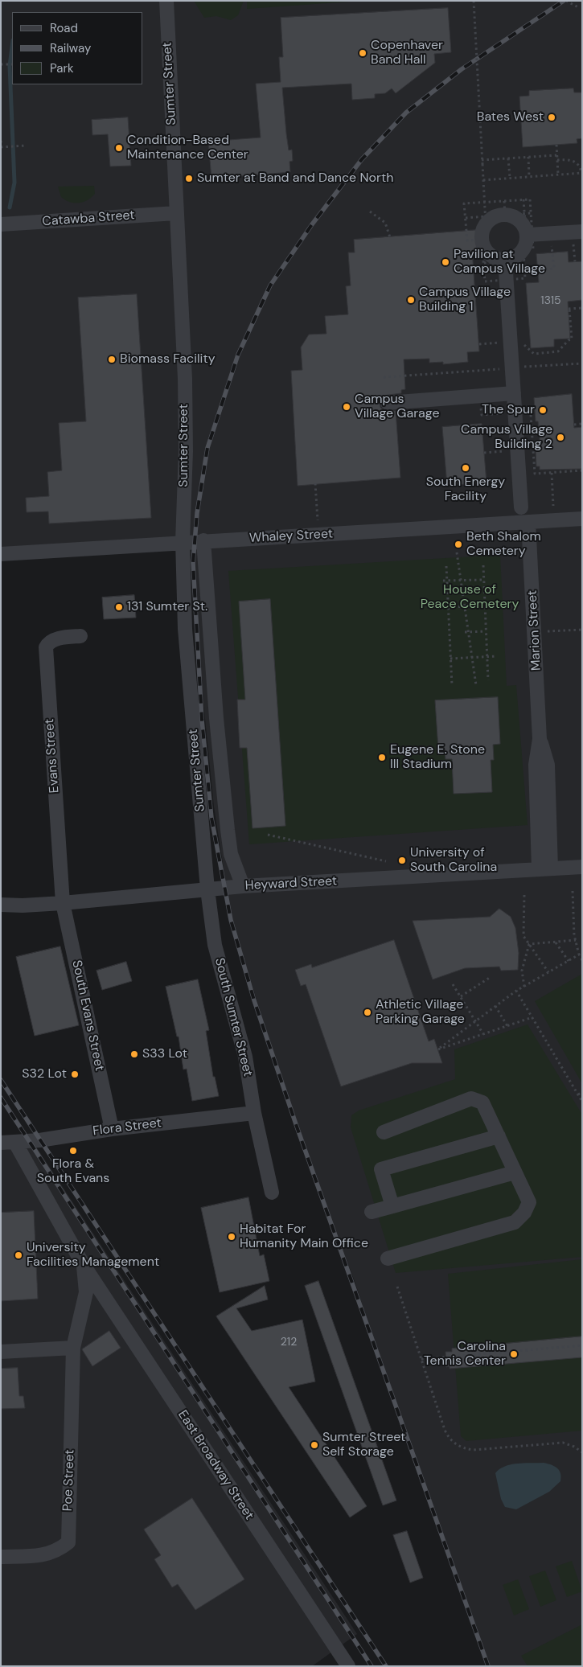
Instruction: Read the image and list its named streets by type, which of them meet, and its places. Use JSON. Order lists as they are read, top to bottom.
{
  "streets": {
    "street": [
      "Sumter Street",
      "Catawba Street",
      "Whaley Street",
      "Marion Street",
      "Evans Street",
      "Heyward Street",
      "South Evans Street",
      "South Sumter Street",
      "Flora Street",
      "East Broadway Street",
      "Poe Street"
    ]
  },
  "crossings": [
    ["Sumter Street", "Catawba Street"],
    ["Sumter Street", "Whaley Street"],
    ["Sumter Street", "Heyward Street"],
    ["Sumter Street", "South Sumter Street"],
    ["Whaley Street", "Marion Street"],
    ["Marion Street", "Heyward Street"],
    ["Evans Street", "Heyward Street"],
    ["Evans Street", "South Evans Street"],
    ["Heyward Street", "South Evans Street"],
    ["Heyward Street", "South Sumter Street"],
    ["South Evans Street", "Flora Street"],
    ["South Sumter Street", "Flora Street"],
    ["Flora Street", "East Broadway Street"],
    ["East Broadway Street", "Poe Street"]
  ],
  "parks": ["House of Peace Cemetery"],
  "places": [
    "Copenhaver Band Hall",
    "Bates West",
    "Condition-Based Maintenance Center",
    "Sumter at Band and Dance North",
    "Pavilion at Campus Village",
    "Campus Village Building 1",
    "Biomass Facility",
    "Campus Village Garage",
    "The Spur",
    "Campus Village Building 2",
    "South Energy Facility",
    "Beth Shalom Cemetery",
    "131 Sumter St.",
    "Eugene E. Stone III Stadium",
    "University of South Carolina",
    "Athletic Village Parking Garage",
    "S33 Lot",
    "S32 Lot",
    "Flora & South Evans",
    "Habitat For Humanity Main Office",
    "University Facilities Management",
    "Carolina Tennis Center",
    "Sumter Street Self Storage"
  ],
  "house_numbers": ["1315", "212"],
  "legend": ["Road", "Railway", "Park"]
}
